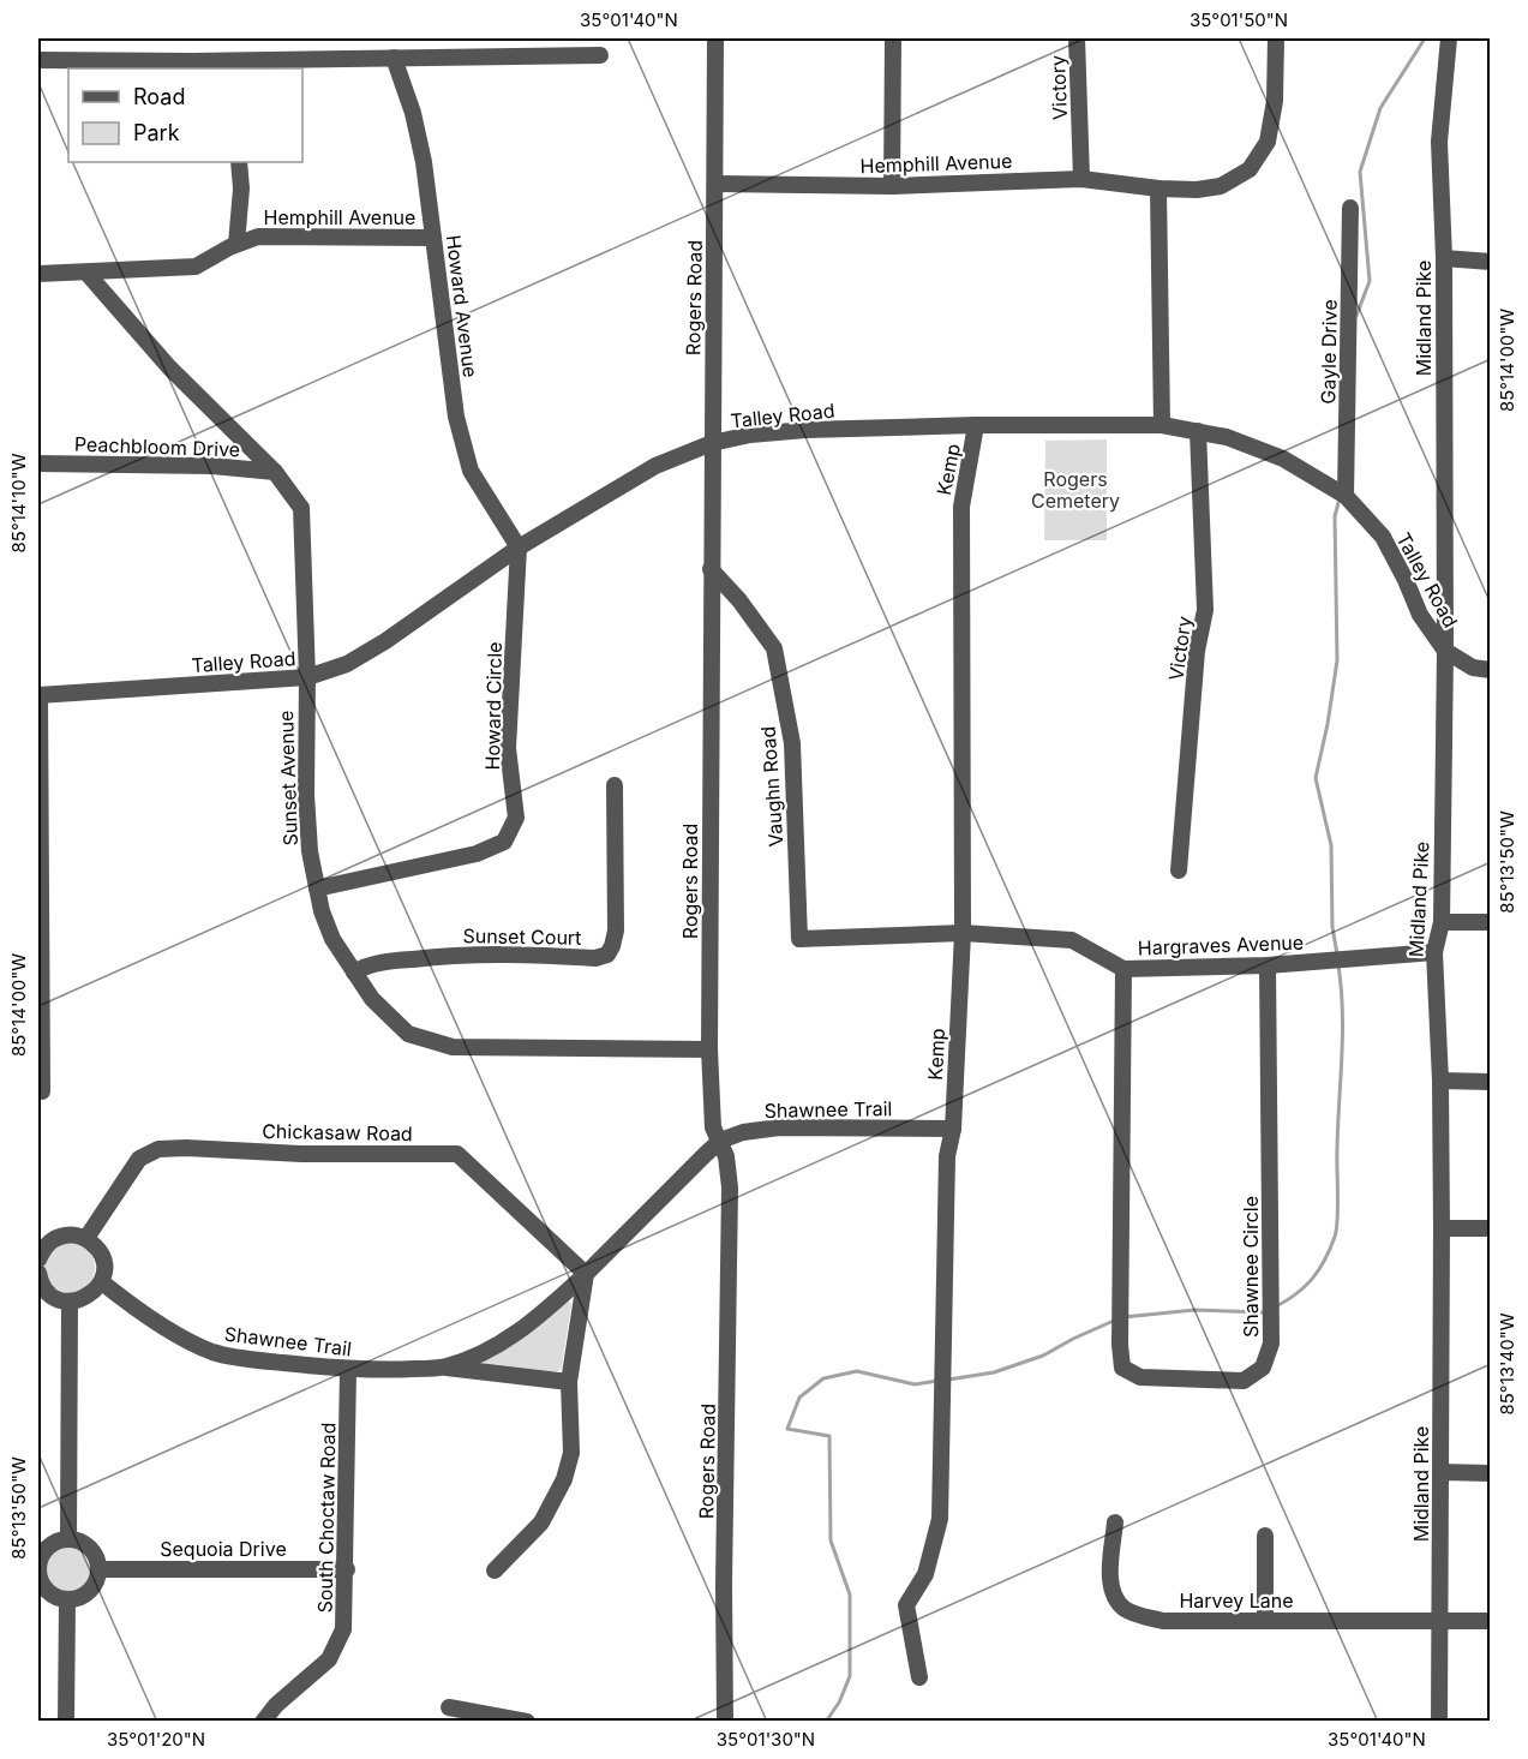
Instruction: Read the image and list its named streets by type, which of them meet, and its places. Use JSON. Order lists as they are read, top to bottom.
{
  "streets": {
    "street": [
      "Victory",
      "Hemphill Avenue",
      "Rogers Road",
      "Howard Avenue",
      "Midland Pike",
      "Gayle Drive",
      "Talley Road",
      "Peachbloom Drive",
      "Kemp",
      "Howard Circle",
      "Sunset Avenue",
      "Vaughn Road",
      "Sunset Court",
      "Hargraves Avenue",
      "Shawnee Trail",
      "Chickasaw Road",
      "Shawnee Circle",
      "South Choctaw Road",
      "Sequoia Drive",
      "Harvey Lane"
    ]
  },
  "crossings": [
    ["Victory", "Hemphill Avenue"],
    ["Victory", "Talley Road"],
    ["Hemphill Avenue", "Rogers Road"],
    ["Hemphill Avenue", "Howard Avenue"],
    ["Hemphill Avenue", "Sunset Avenue"],
    ["Rogers Road", "Talley Road"],
    ["Rogers Road", "Sunset Avenue"],
    ["Rogers Road", "Vaughn Road"],
    ["Rogers Road", "Shawnee Trail"],
    ["Howard Avenue", "Talley Road"],
    ["Howard Avenue", "Howard Circle"],
    ["Midland Pike", "Talley Road"],
    ["Midland Pike", "Hargraves Avenue"],
    ["Midland Pike", "Harvey Lane"],
    ["Gayle Drive", "Talley Road"],
    ["Talley Road", "Kemp"],
    ["Talley Road", "Howard Circle"],
    ["Talley Road", "Sunset Avenue"],
    ["Peachbloom Drive", "Sunset Avenue"],
    ["Kemp", "Hargraves Avenue"],
    ["Kemp", "Shawnee Trail"],
    ["Howard Circle", "Sunset Avenue"],
    ["Sunset Avenue", "Sunset Court"],
    ["Vaughn Road", "Hargraves Avenue"],
    ["Hargraves Avenue", "Shawnee Circle"],
    ["Shawnee Trail", "Chickasaw Road"],
    ["Shawnee Trail", "South Choctaw Road"],
    ["South Choctaw Road", "Sequoia Drive"]
  ],
  "parks": ["Rogers Cemetery"],
  "legend": ["Road", "Park"],
  "coordinates": [
    "35°01'40\"N",
    "35°01'50\"N",
    "85°14'00\"W",
    "85°14'10\"W",
    "85°13'50\"W",
    "85°13'40\"W",
    "35°01'20\"N",
    "35°01'30\"N"
  ]
}
